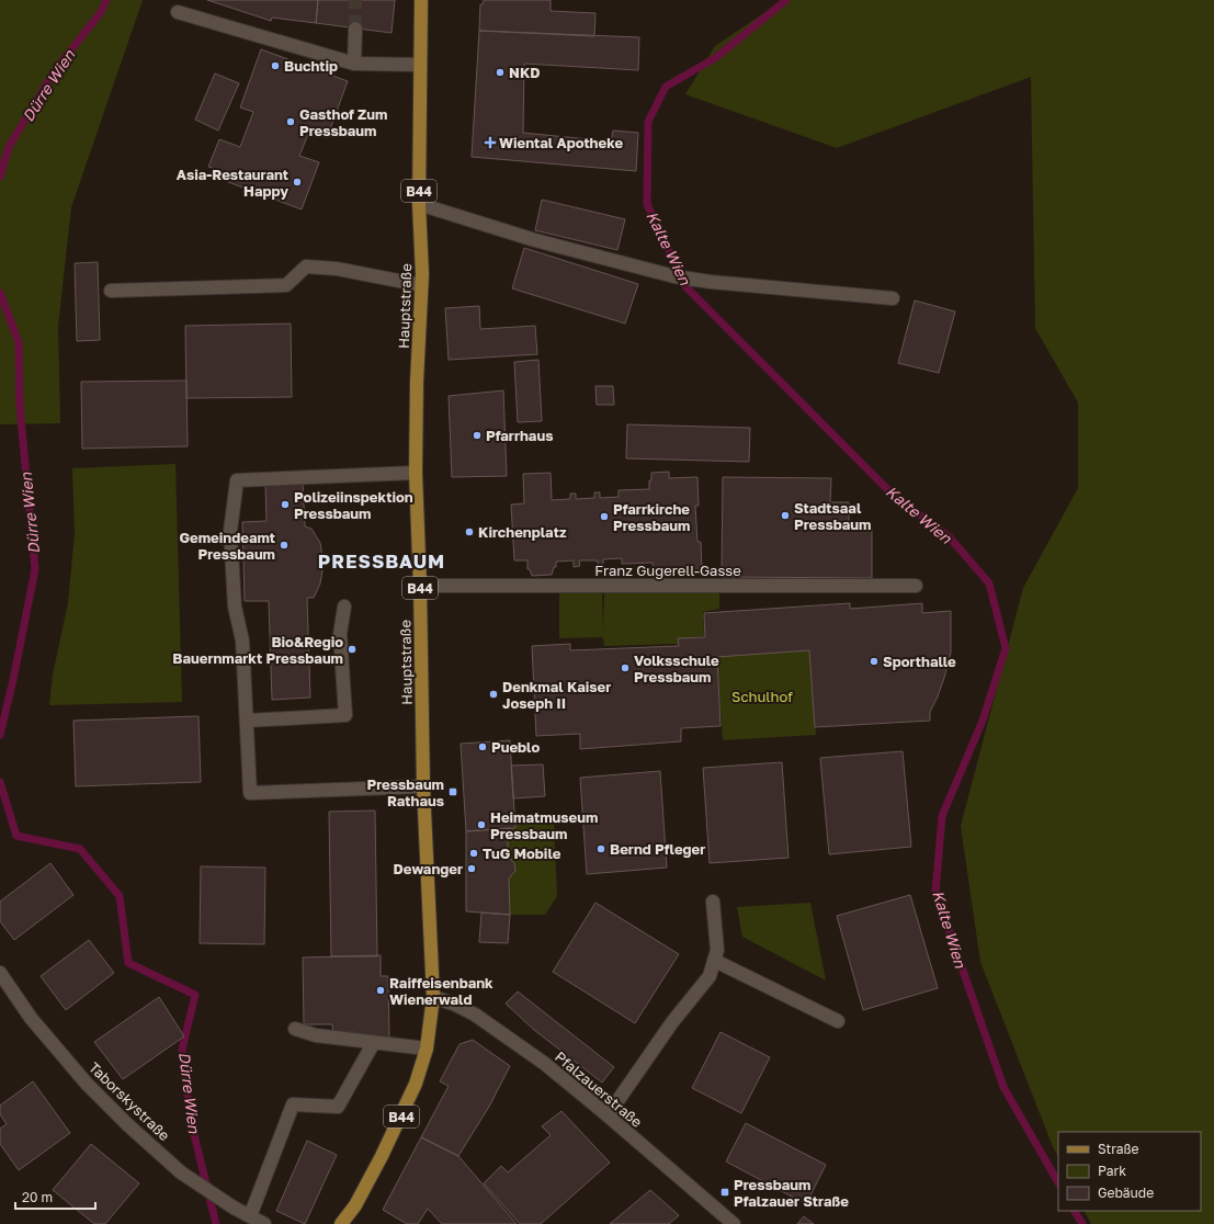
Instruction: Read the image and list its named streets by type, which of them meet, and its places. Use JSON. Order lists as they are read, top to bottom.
{
  "streets": {
    "main road": ["B44", "Hauptstraße"],
    "street": ["Franz Gugerell-Gasse", "Pfalzauerstraße", "Taborskystraße"]
  },
  "crossings": [
    ["Hauptstraße", "Franz Gugerell-Gasse"],
    ["Hauptstraße", "Pfalzauerstraße"]
  ],
  "districts": ["PRESSBAUM"],
  "water": ["Dürre Wien", "Kalte Wien"],
  "parks": ["Schulhof"],
  "places": {
    "other": [
      "Buchtip",
      "NKD",
      "Gasthof Zum Pressbaum",
      "Asia-Restaurant Happy",
      "Pfarrhaus",
      "Polizeiinspektion Pressbaum",
      "Stadtsaal Pressbaum",
      "Pfarrkirche Pressbaum",
      "Kirchenplatz",
      "Gemeindeamt Pressbaum",
      "Bio&Regio Bauernmarkt Pressbaum",
      "Sporthalle",
      "Volksschule Pressbaum",
      "Denkmal Kaiser Joseph II",
      "Pueblo",
      "Heimatmuseum Pressbaum",
      "Bernd Pfleger",
      "TuG Mobile",
      "Dewanger",
      "Raiffeisenbank Wienerwald"
    ],
    "health": ["Wiental Apotheke"],
    "transit": ["Pressbaum Rathaus", "Pressbaum Pfalzauer Straße"]
  },
  "legend": ["Straße", "Park", "Gebäude"],
  "scale_bar": "20 m"
}
